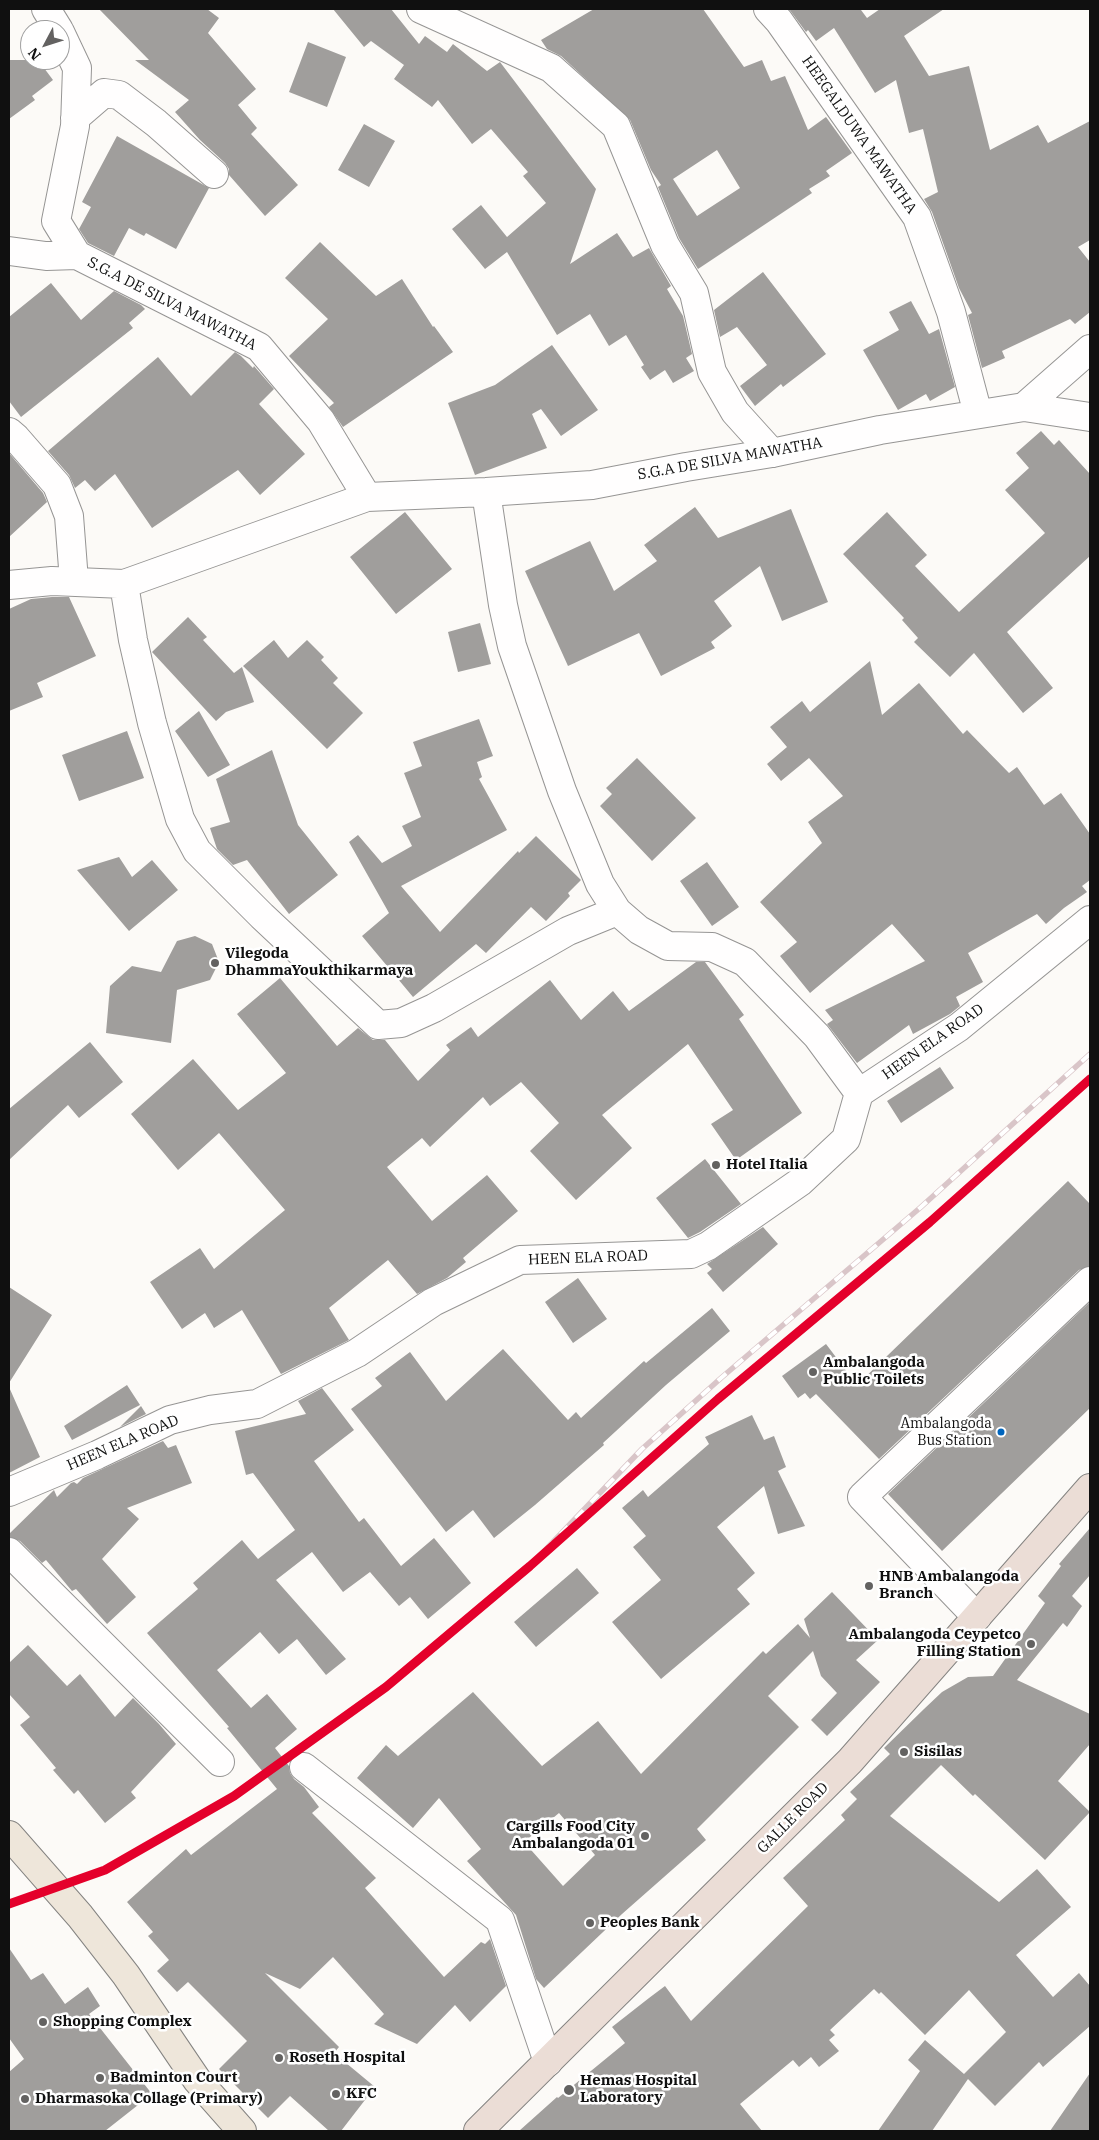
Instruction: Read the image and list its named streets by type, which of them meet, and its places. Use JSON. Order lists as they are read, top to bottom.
{
  "streets": {
    "highway": ["GALLE ROAD"],
    "street": ["HEEGALDUWA MAWATHA", "S.G.A DE SILVA MAWATHA", "HEEN ELA ROAD"]
  },
  "crossings": [
    ["HEEGALDUWA MAWATHA", "S.G.A DE SILVA MAWATHA"]
  ],
  "places": [
    "Vilegoda DhammaYoukthikarmaya",
    "Hotel Italia",
    "Ambalangoda Public Toilets",
    "Ambalangoda Bus Station",
    "HNB Ambalangoda Branch",
    "Ambalangoda Ceypetco Filling Station",
    "Sisilas",
    "Cargills Food City Ambalangoda 01",
    "Peoples Bank",
    "Shopping Complex",
    "Roseth Hospital",
    "Badminton Court",
    "Hemas Hospital Laboratory",
    "KFC",
    "Dharmasoka Collage (Primary)"
  ],
  "north": "bottom left"
}
